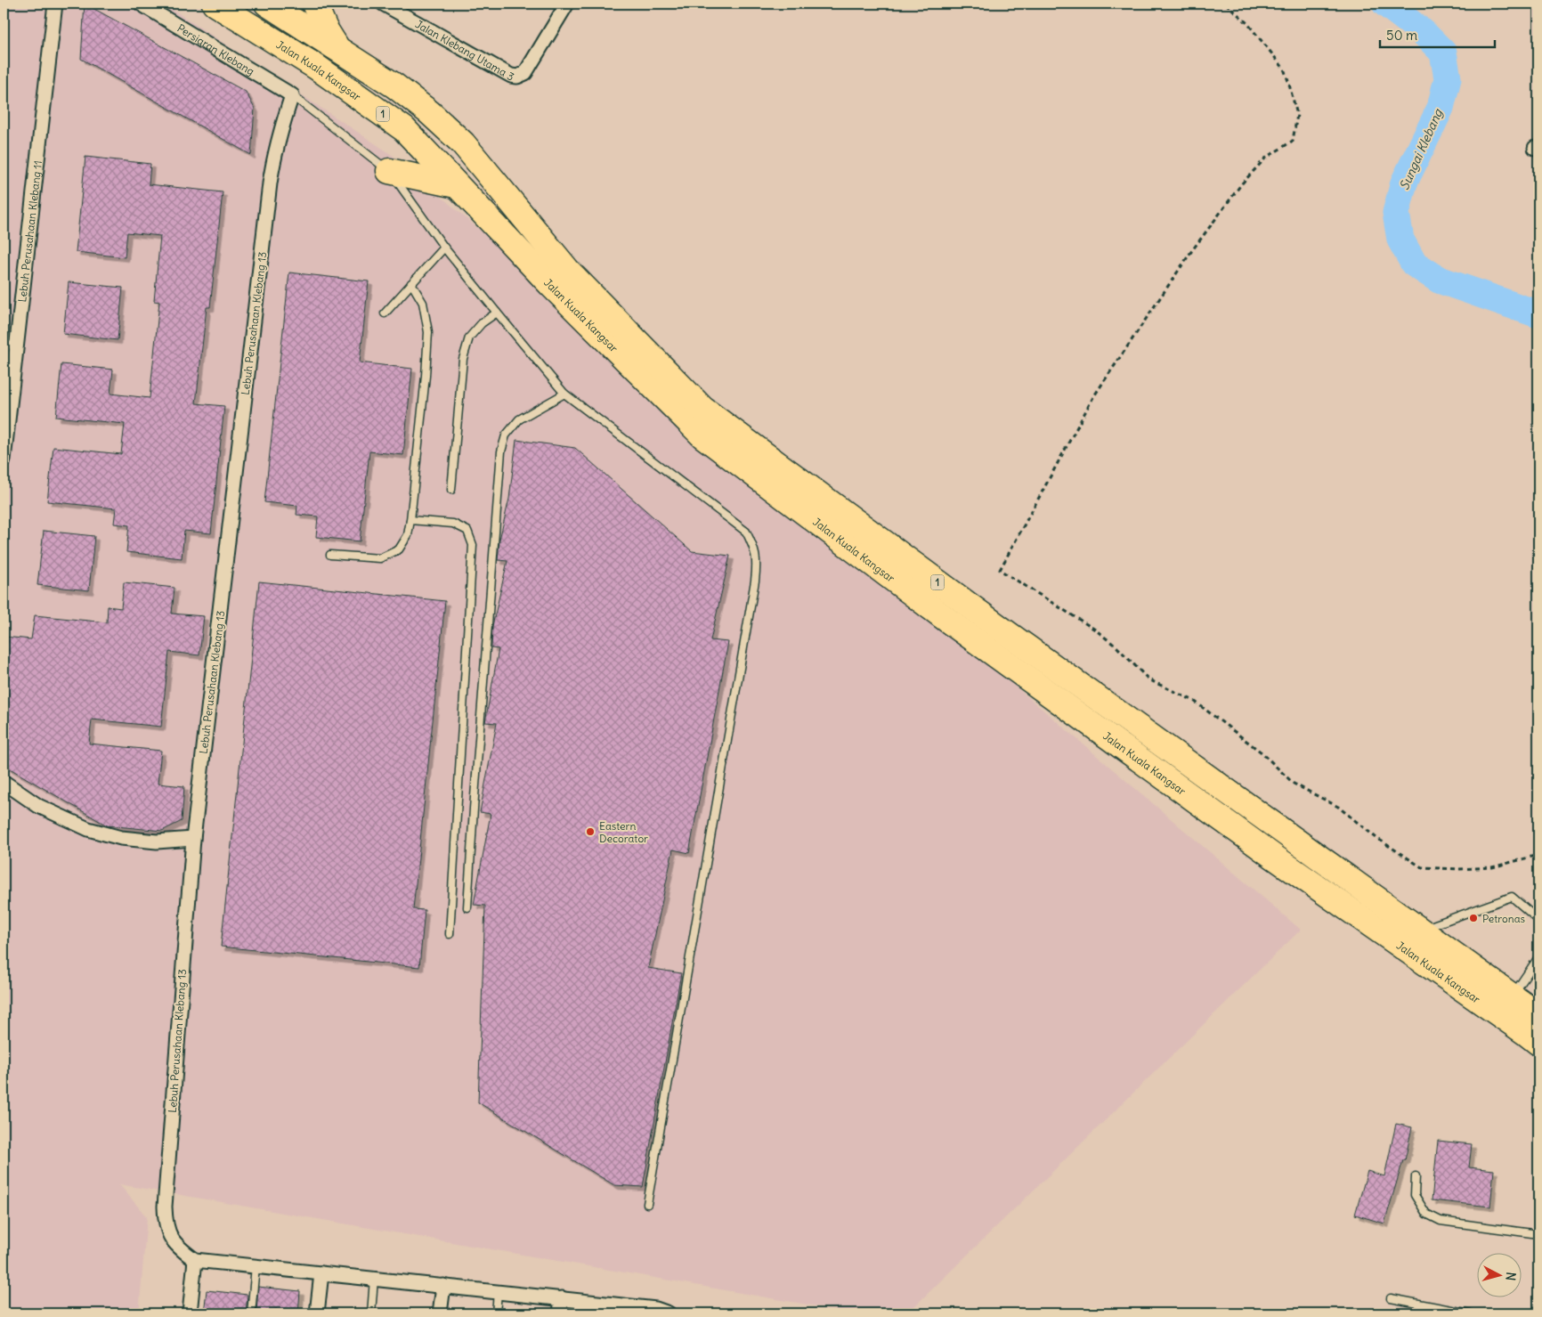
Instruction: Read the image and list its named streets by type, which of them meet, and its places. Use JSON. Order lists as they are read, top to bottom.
{
  "streets": {
    "highway": ["Jalan Kuala Kangsar", "1"],
    "street": [
      "Jalan Klebang Utama 3",
      "Persiaran Klebang",
      "Lebuh Perusahaan Klebang 11",
      "Lebuh Perusahaan Klebang 13"
    ]
  },
  "crossings": [
    ["Persiaran Klebang", "Lebuh Perusahaan Klebang 13"]
  ],
  "water": ["Sungai Klebang"],
  "places": ["Eastern Decorator", "Petronas"],
  "scale_bar": "50 m",
  "north": "right"
}
